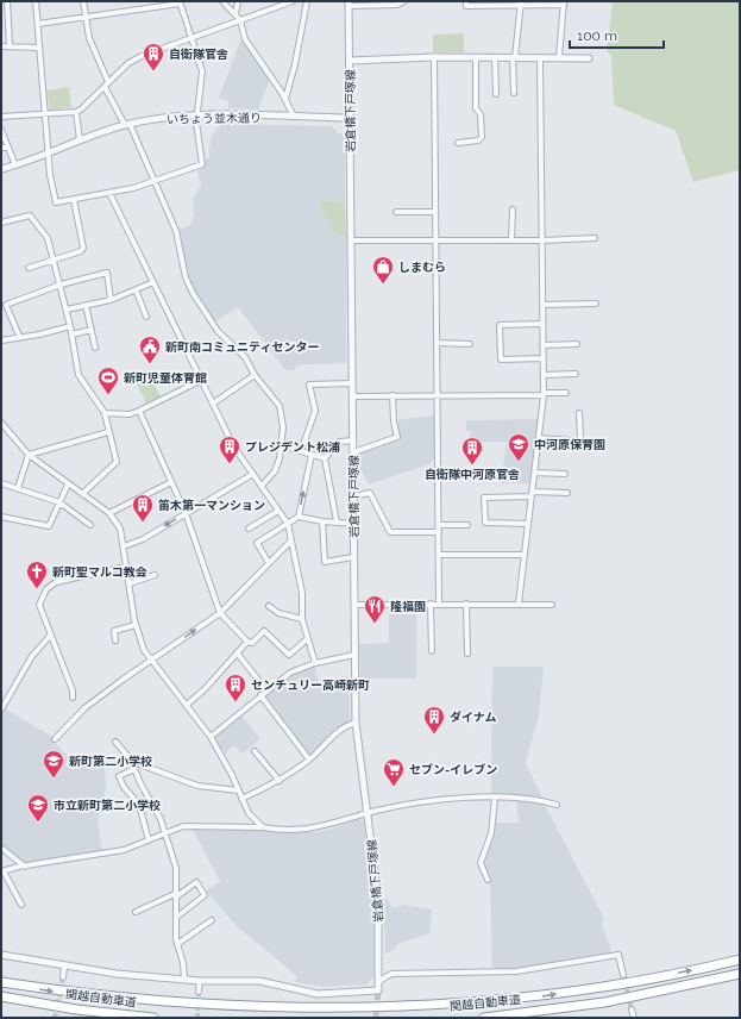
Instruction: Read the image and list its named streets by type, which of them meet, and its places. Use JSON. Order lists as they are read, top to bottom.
{
  "streets": {
    "highway": ["関越自動車道"],
    "street": ["岩倉橋下戸塚線", "いちょう並木通り"]
  },
  "crossings": [
    ["岩倉橋下戸塚線", "いちょう並木通り"]
  ],
  "places": {
    "building": [
      "自衛隊官舎",
      "プレジデント松浦",
      "自衛隊中河原官舎",
      "笛木第一マンション",
      "センチュリー高崎新町",
      "ダイナム"
    ],
    "shop": ["しまむら"],
    "public building": ["新町南コミュニティセンター"],
    "sports": ["新町児童体育館"],
    "school or university": ["中河原保育園", "新町第二小学校", "市立新町第二小学校"],
    "church": ["新町聖マルコ教会"],
    "restaurant": ["隆福園"],
    "supermarket": ["セブン-イレブン"]
  },
  "scale_bar": "100 m"
}
